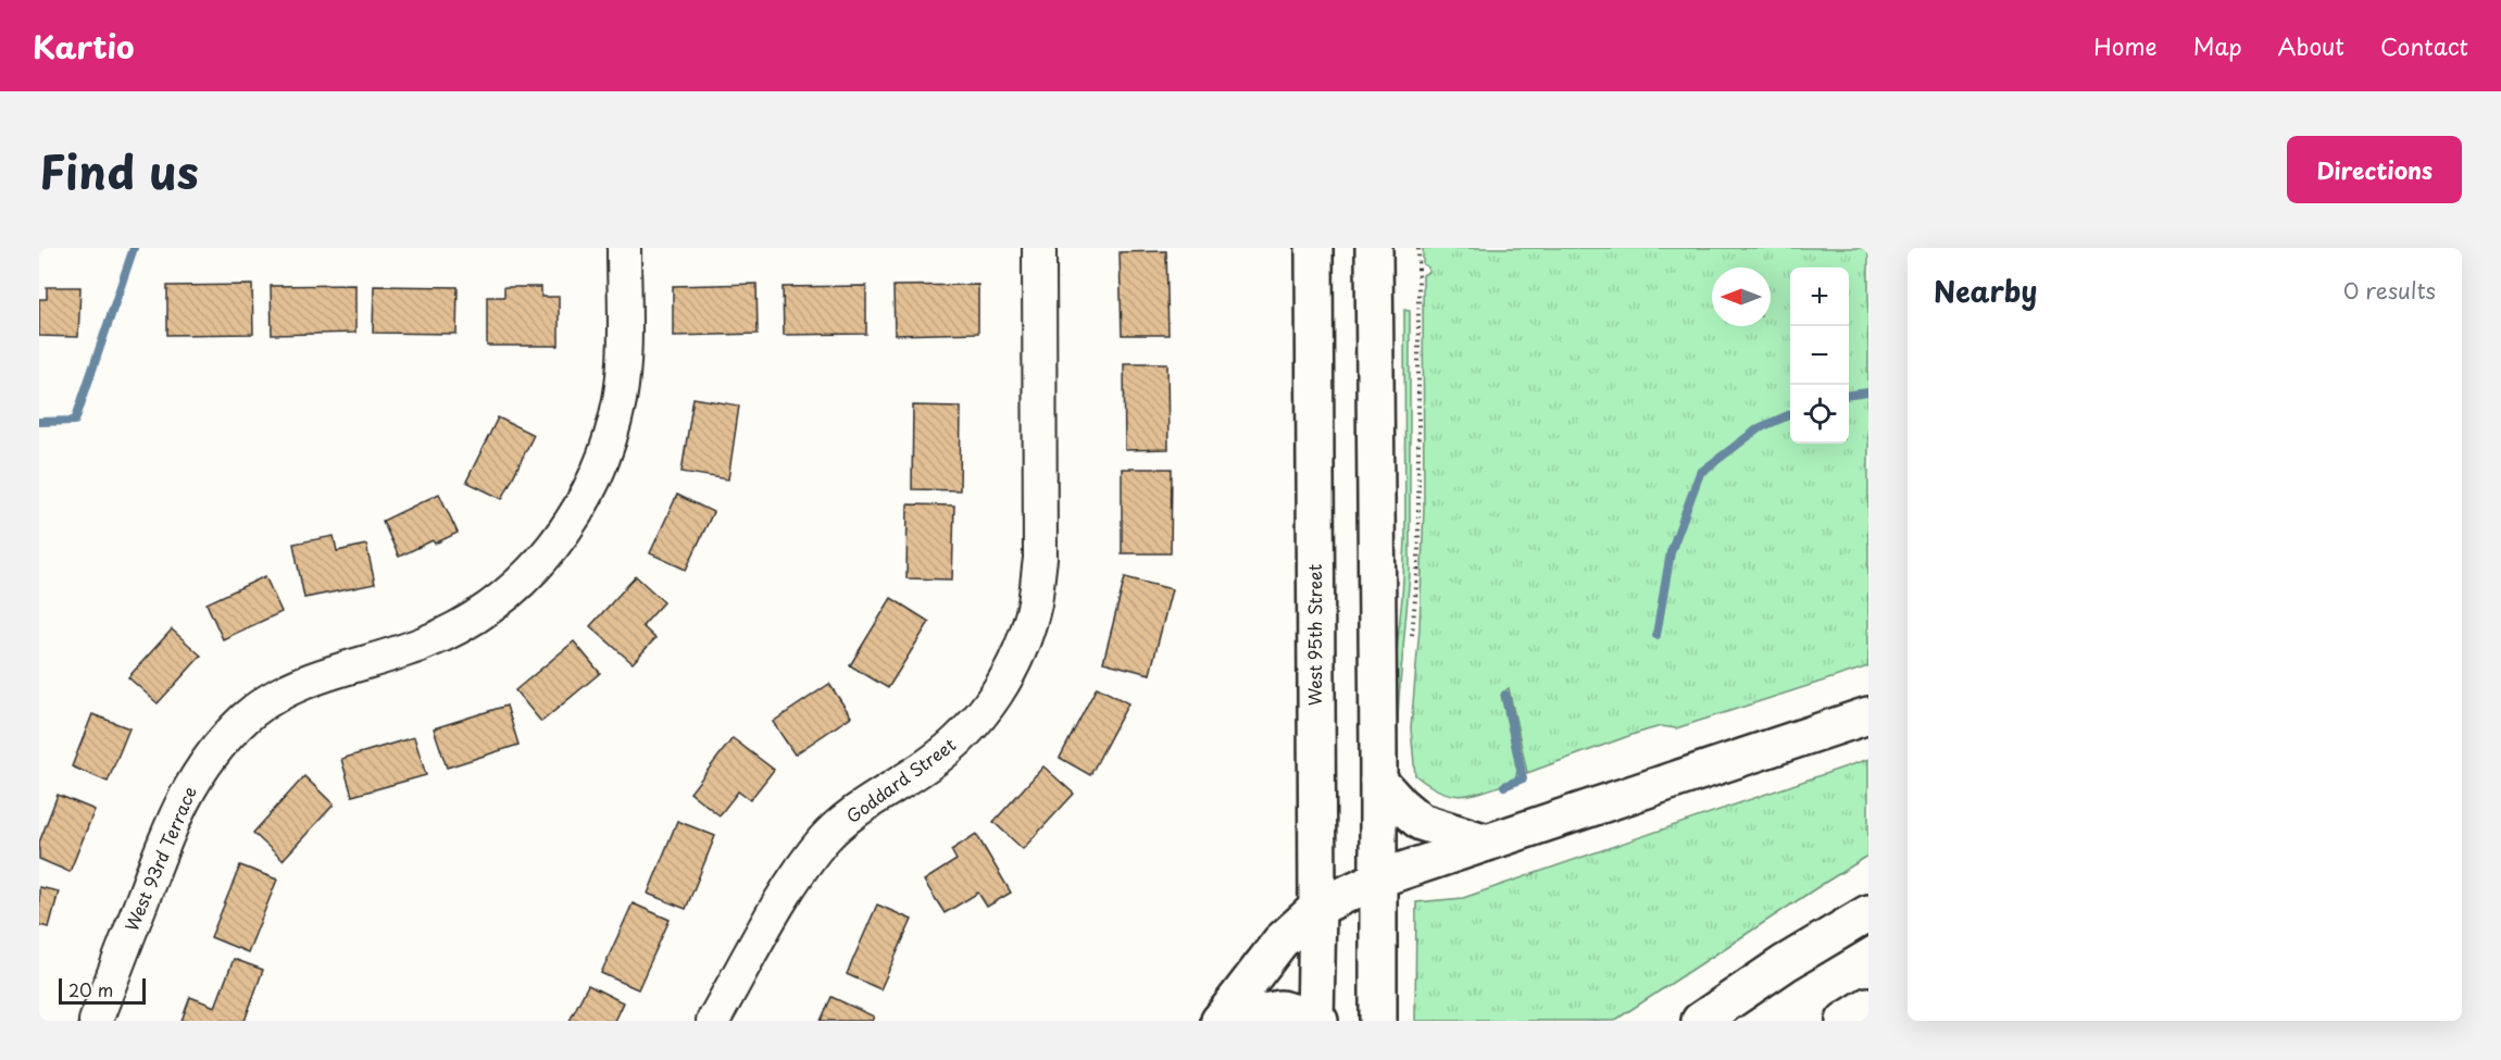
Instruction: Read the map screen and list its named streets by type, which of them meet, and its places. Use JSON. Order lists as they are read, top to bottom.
{
  "streets": {
    "main road": ["West 95th Street"],
    "street": ["Goddard Street", "West 93rd Terrace"]
  },
  "scale_bar": "20 m",
  "north": "left",
  "page": {
    "header": "Kartio",
    "nav": [
      "Home",
      "Map",
      "About",
      "Contact"
    ],
    "title": "Find us",
    "buttons": "Directions",
    "heading": ["Nearby", "0 results"],
    "map_buttons": ["+", "−"],
    "scale": "20 m"
  }
}
